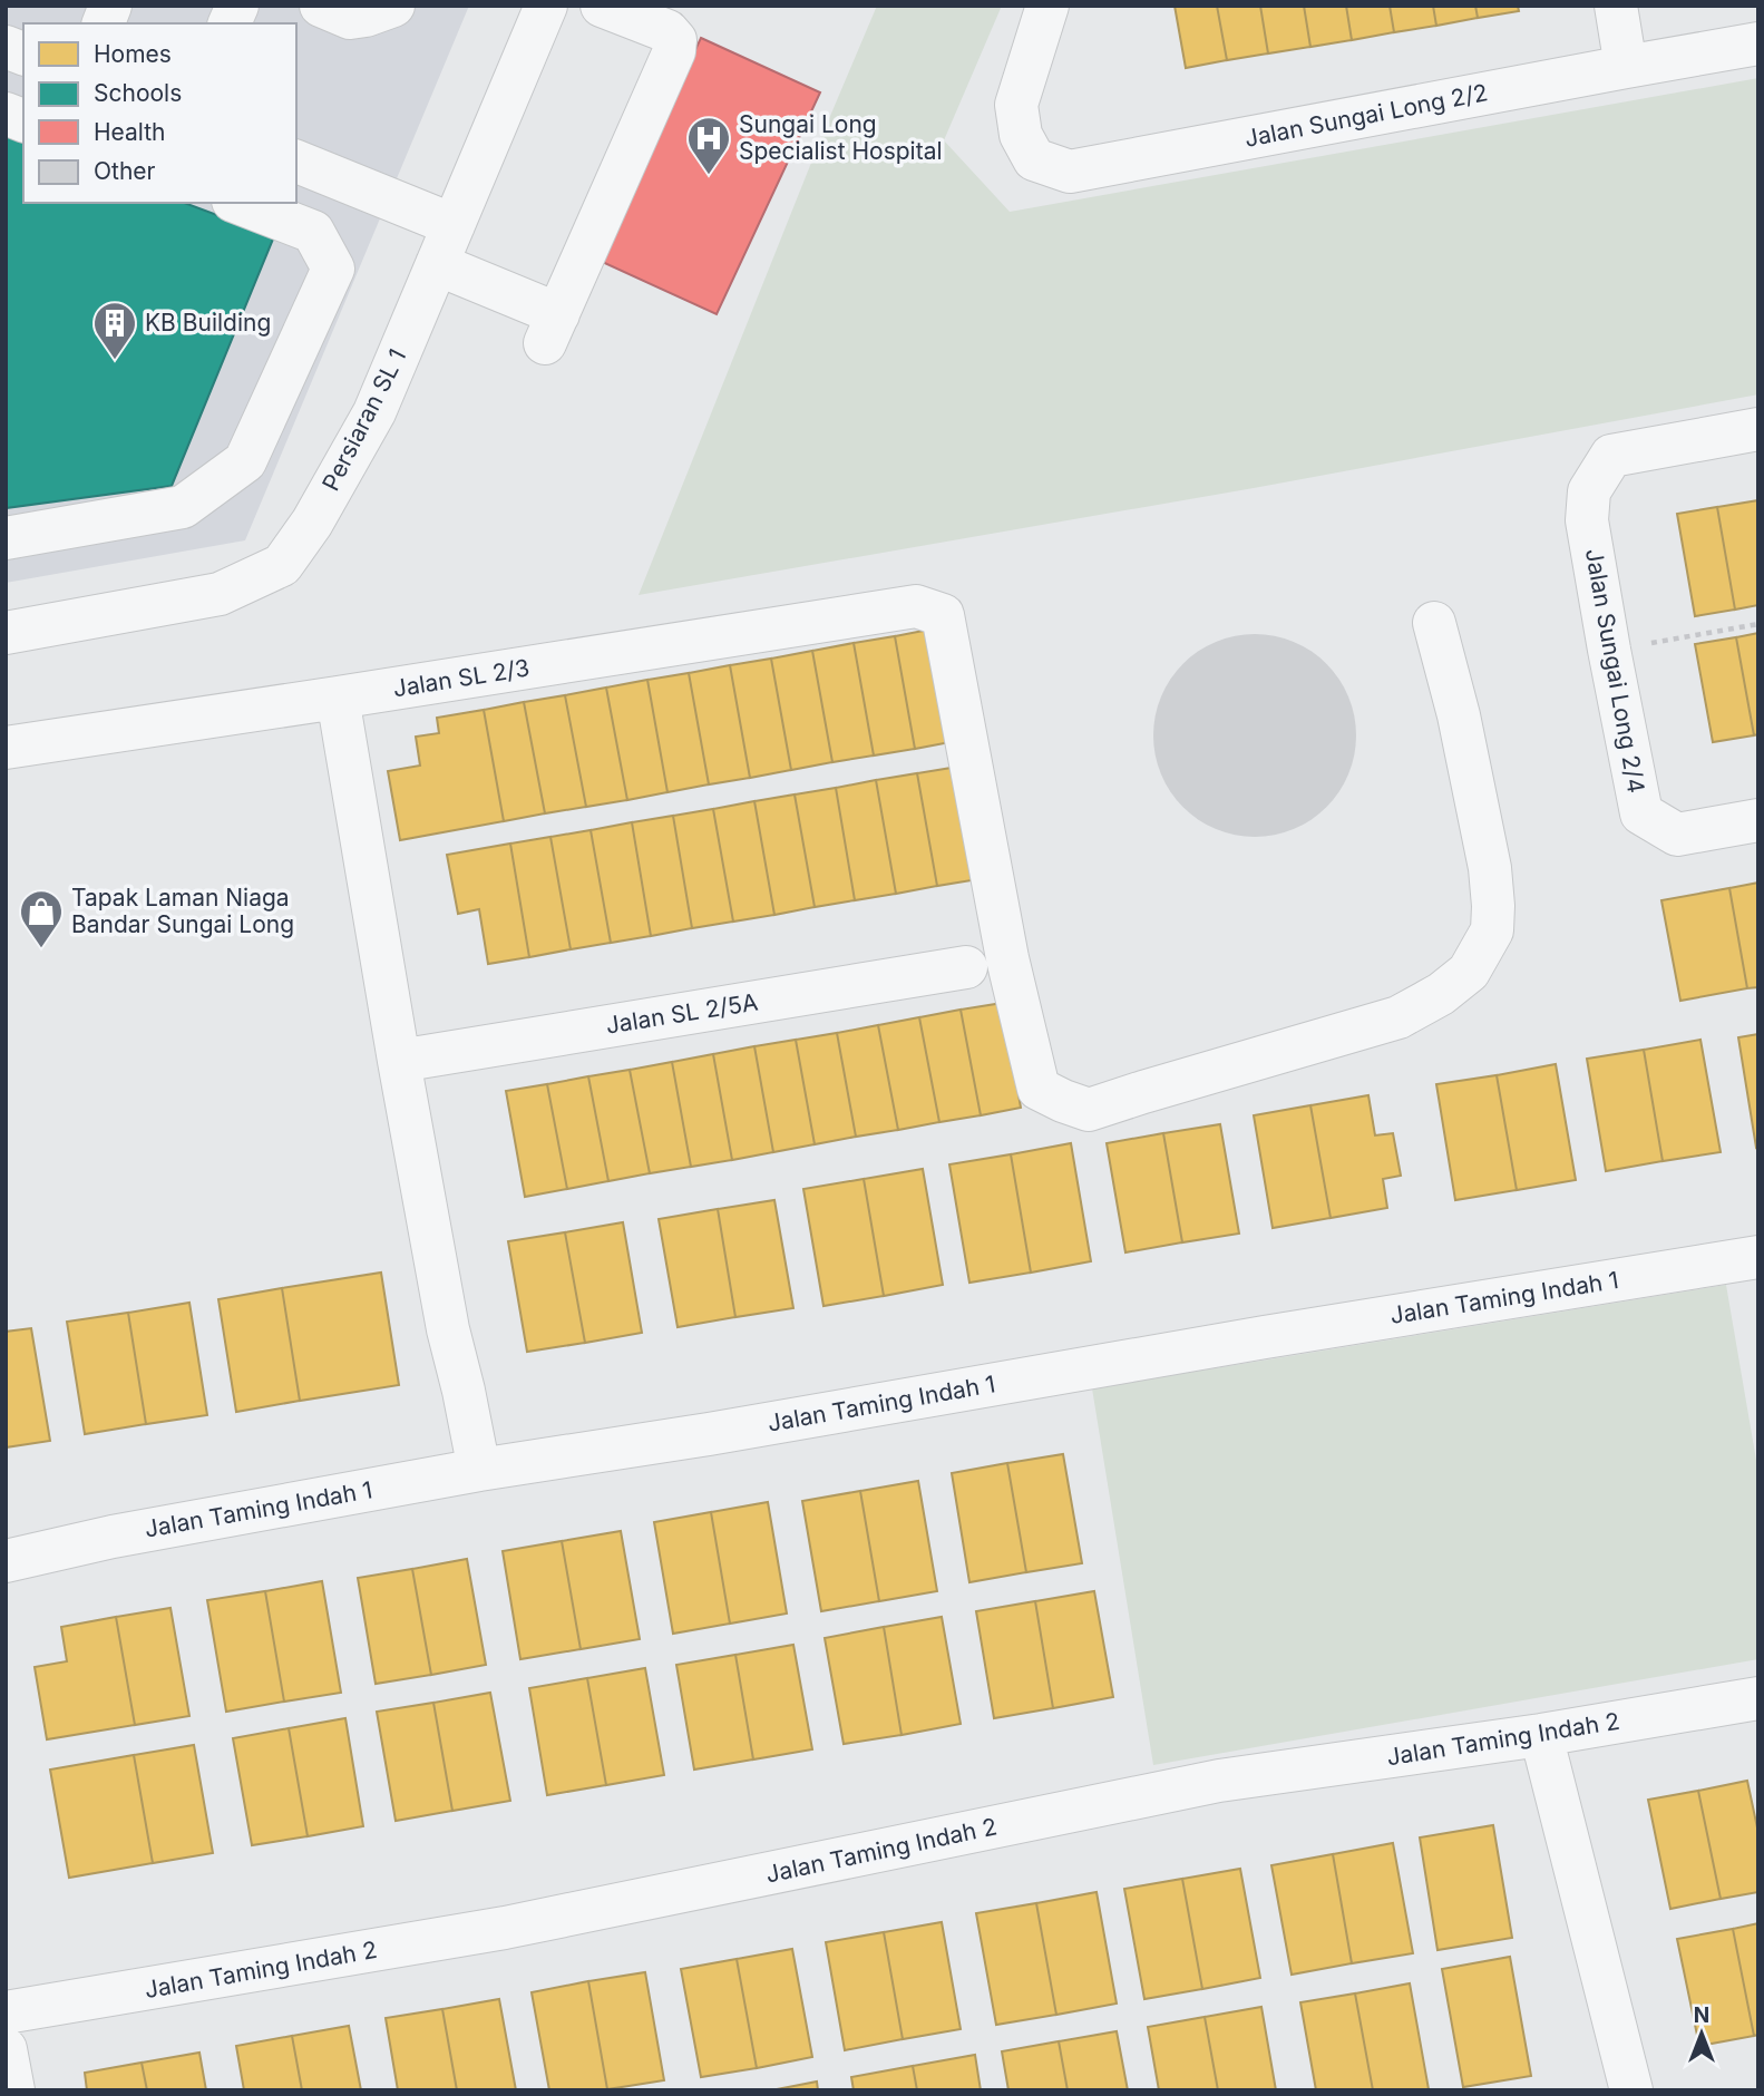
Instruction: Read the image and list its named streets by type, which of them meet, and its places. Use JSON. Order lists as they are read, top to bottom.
{
  "streets": {
    "street": [
      "Jalan Sungai Long 2/2",
      "Persiaran SL 1",
      "Jalan Sungai Long 2/4",
      "Jalan SL 2/3",
      "Jalan SL 2/5A",
      "Jalan Taming Indah 1",
      "Jalan Taming Indah 2"
    ]
  },
  "places": {
    "hospital": ["Sungai Long Specialist Hospital"],
    "building": ["KB Building"],
    "shop": ["Tapak Laman Niaga Bandar Sungai Long"]
  },
  "legend": [
    "Homes",
    "Schools",
    "Health",
    "Other"
  ],
  "north": "top"
}
